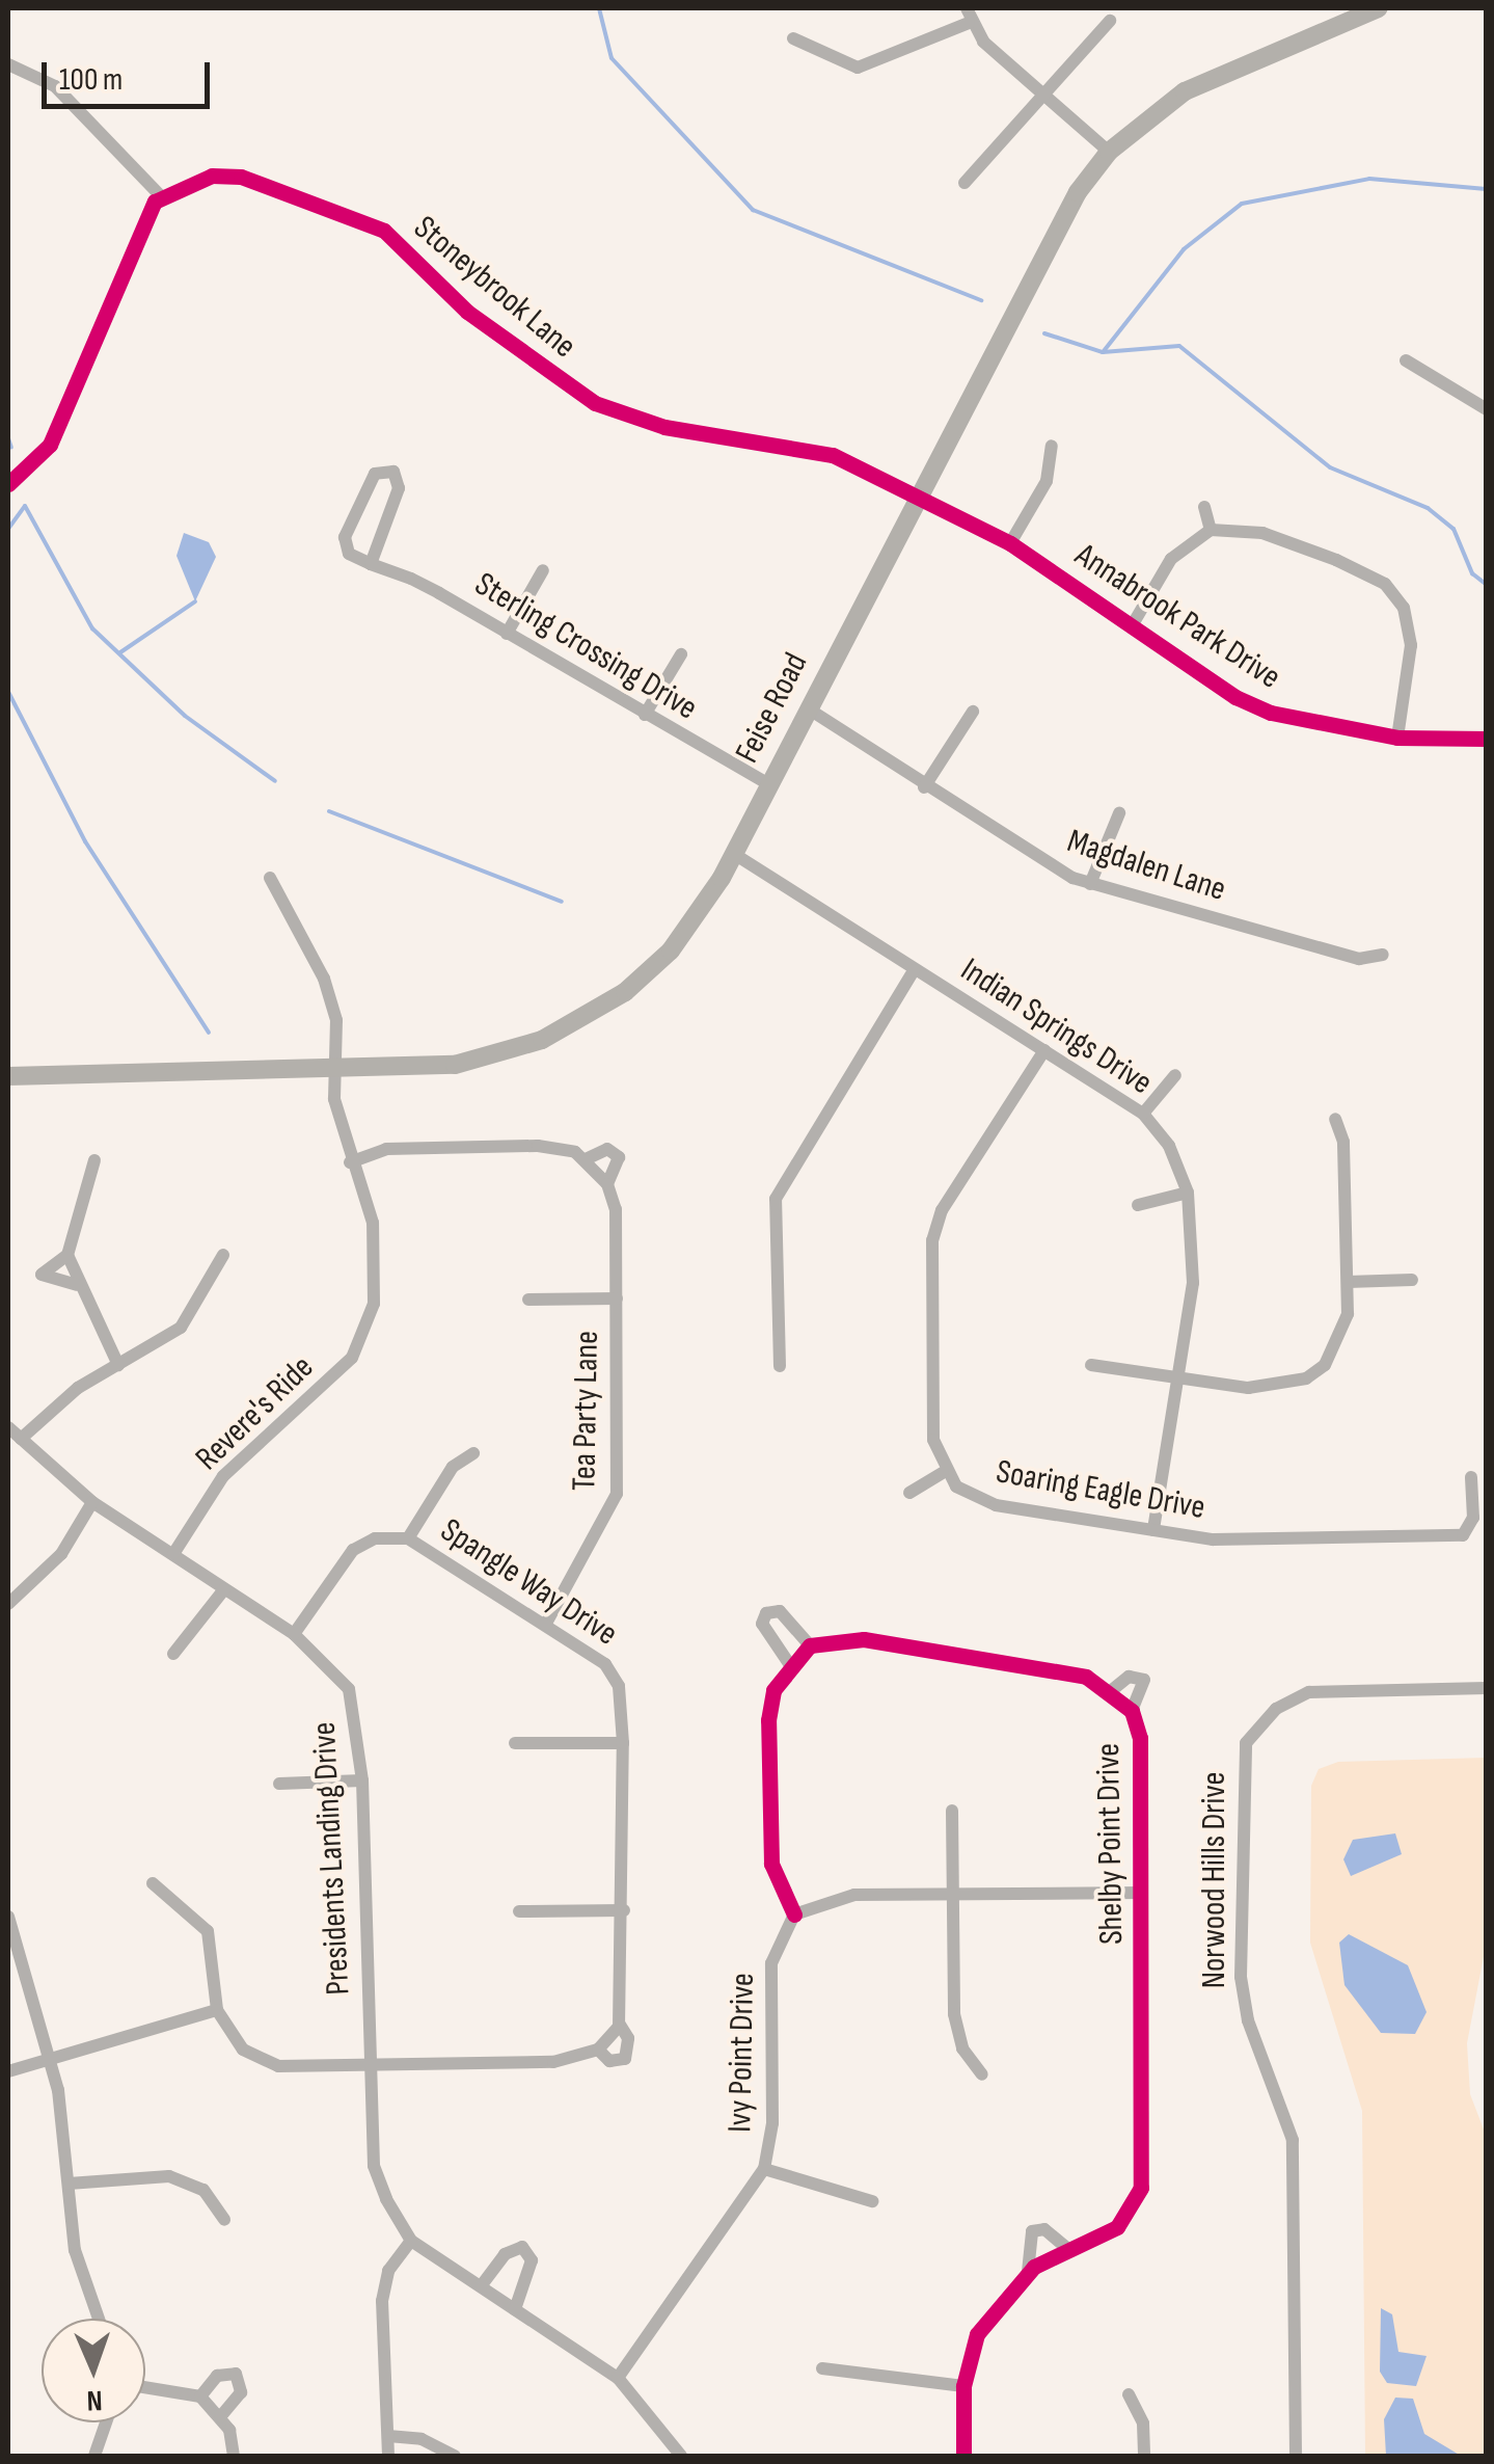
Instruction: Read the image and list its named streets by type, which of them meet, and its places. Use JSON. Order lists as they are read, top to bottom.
{
  "streets": {
    "main road": ["Feise Road"],
    "street": [
      "Stoneybrook Lane",
      "Annabrook Park Drive",
      "Sterling Crossing Drive",
      "Magdalen Lane",
      "Indian Springs Drive",
      "Tea Party Lane",
      "Revere's Ride",
      "Soaring Eagle Drive",
      "Spangle Way Drive",
      "Shelby Point Drive",
      "Presidents Landing Drive",
      "Norwood Hills Drive",
      "Ivy Point Drive"
    ]
  },
  "crossings": [
    ["Stoneybrook Lane", "Annabrook Park Drive"],
    ["Stoneybrook Lane", "Feise Road"],
    ["Annabrook Park Drive", "Feise Road"],
    ["Sterling Crossing Drive", "Feise Road"],
    ["Feise Road", "Magdalen Lane"],
    ["Feise Road", "Indian Springs Drive"],
    ["Feise Road", "Revere's Ride"],
    ["Indian Springs Drive", "Soaring Eagle Drive"],
    ["Tea Party Lane", "Revere's Ride"],
    ["Tea Party Lane", "Spangle Way Drive"],
    ["Revere's Ride", "Presidents Landing Drive"],
    ["Spangle Way Drive", "Presidents Landing Drive"]
  ],
  "scale_bar": "100 m",
  "north": "bottom"
}
